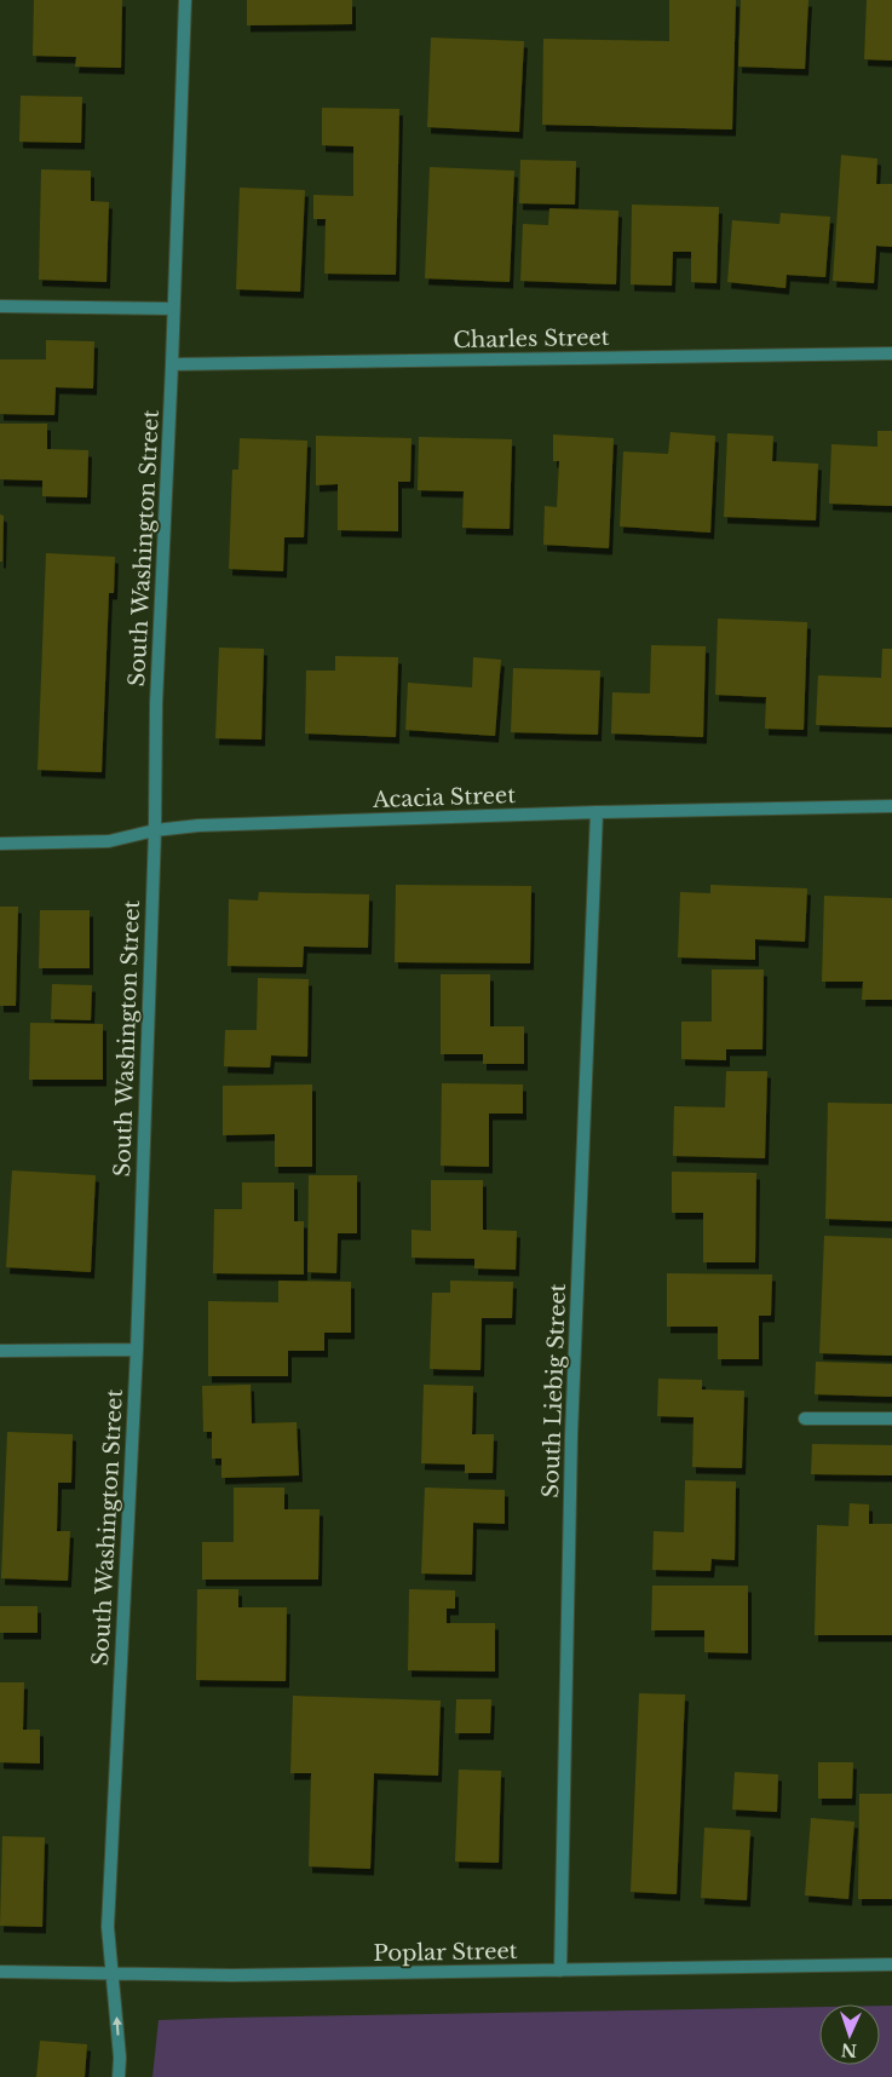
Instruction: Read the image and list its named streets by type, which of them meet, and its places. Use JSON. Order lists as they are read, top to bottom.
{
  "streets": {
    "street": [
      "Charles Street",
      "South Washington Street",
      "Acacia Street",
      "South Liebig Street",
      "Poplar Street"
    ]
  },
  "crossings": [
    ["Charles Street", "South Washington Street"],
    ["South Washington Street", "Acacia Street"],
    ["South Washington Street", "Poplar Street"],
    ["Acacia Street", "South Liebig Street"],
    ["South Liebig Street", "Poplar Street"]
  ],
  "north": "bottom"
}
